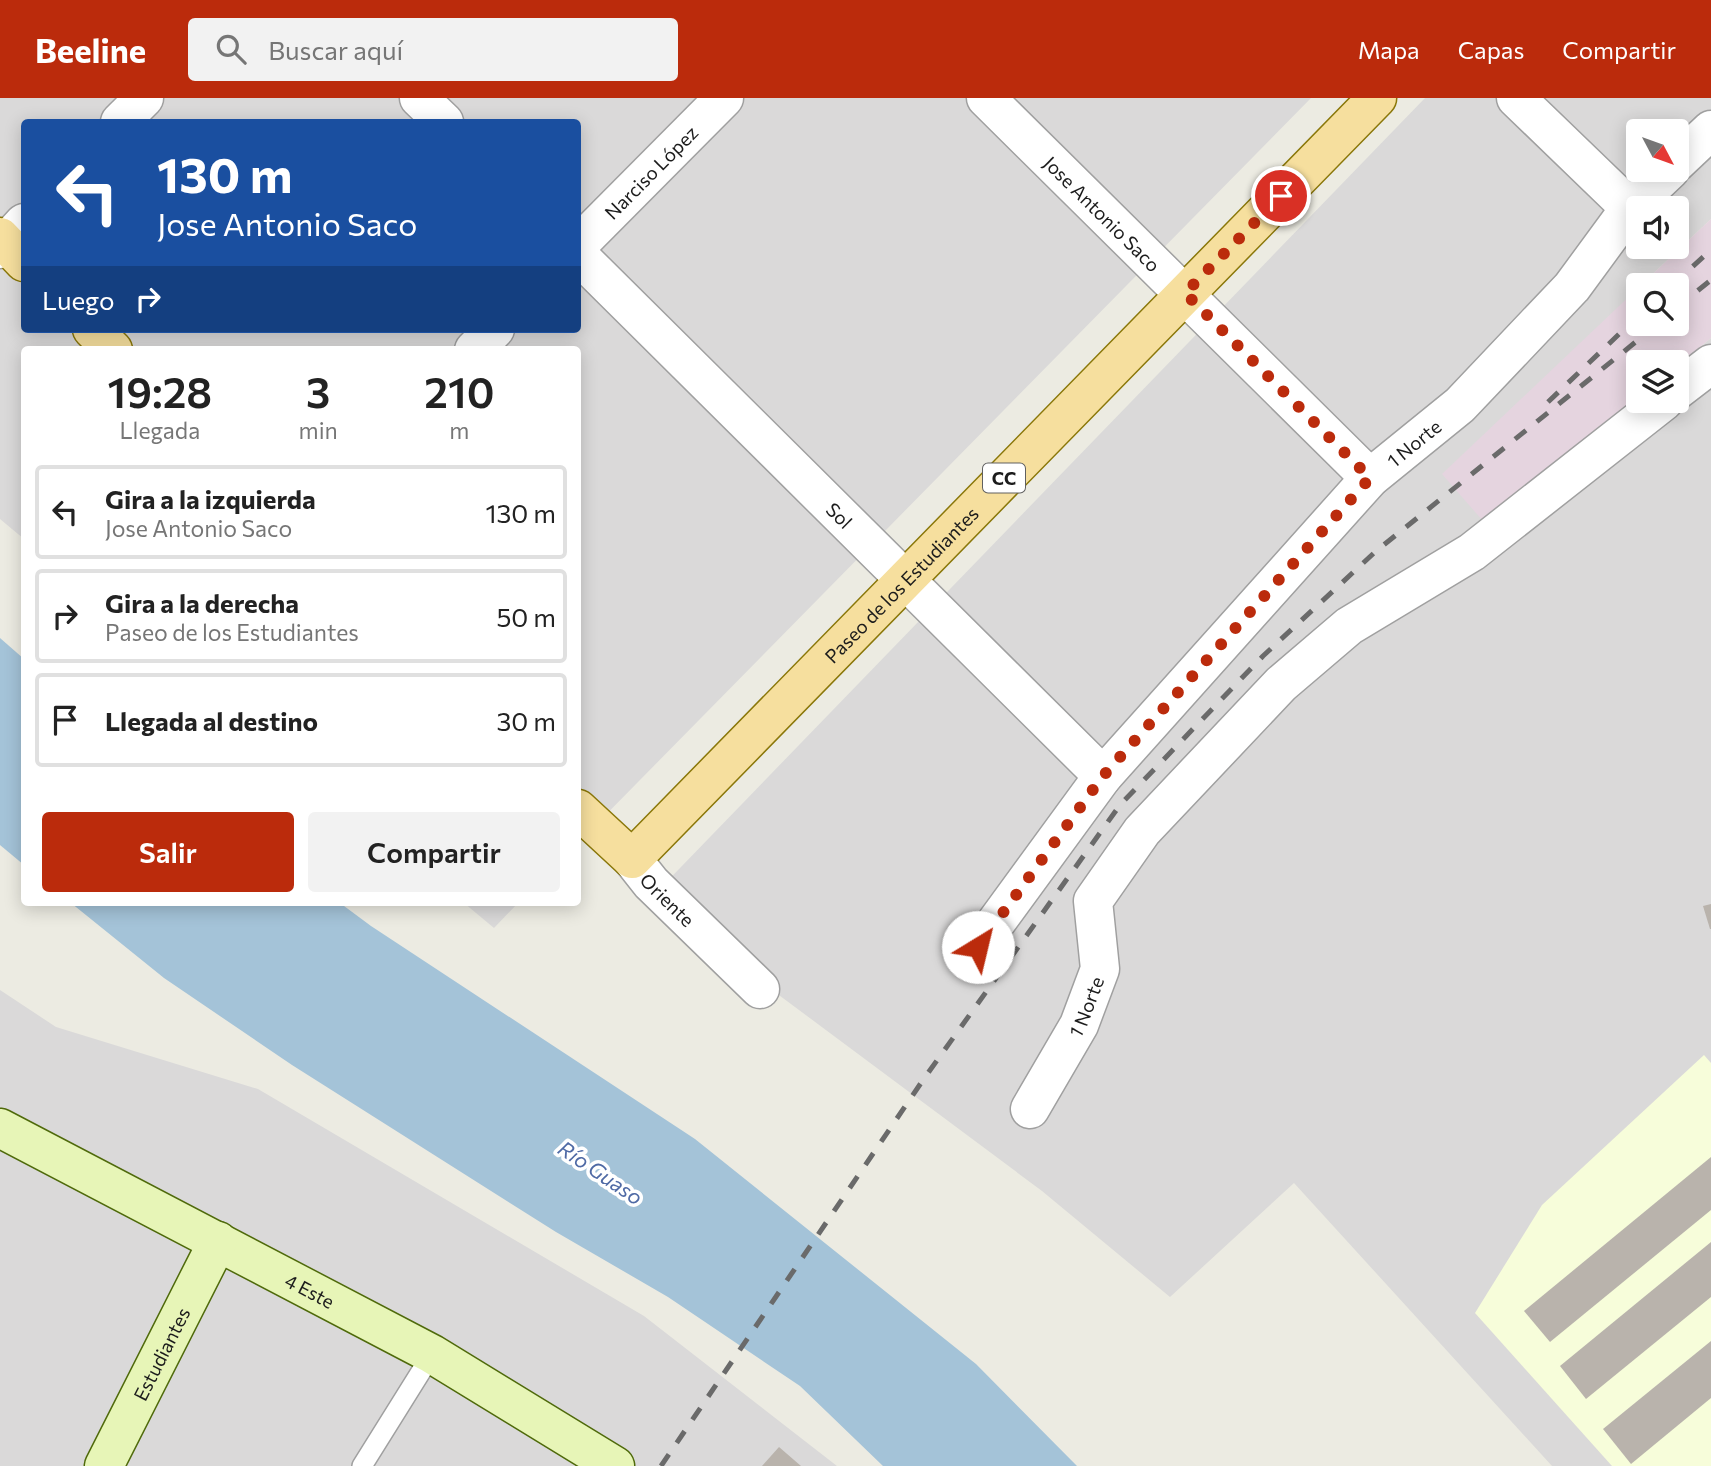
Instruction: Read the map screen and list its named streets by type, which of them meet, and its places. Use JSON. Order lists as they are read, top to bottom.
{
  "streets": {
    "main road": [
      "CC",
      "Paseo de los Estudiantes",
      "Oriente",
      "4 Este",
      "Estudiantes"
    ],
    "street": [
      "Narciso López",
      "Jose Antonio Saco",
      "1 Norte",
      "Sol"
    ]
  },
  "crossings": [
    ["Jose Antonio Saco", "1 Norte"],
    ["Jose Antonio Saco", "Paseo de los Estudiantes"],
    ["1 Norte", "Sol"],
    ["Sol", "Paseo de los Estudiantes"],
    ["Paseo de los Estudiantes", "Oriente"],
    ["4 Este", "Estudiantes"]
  ],
  "water": ["Río Guaso"],
  "north": "bottom right",
  "page": {
    "header": "Beeline",
    "search": "Buscar aquí",
    "nav": ["Mapa", "Capas", "Compartir"],
    "turn": ["130 m", "Jose Antonio Saco"],
    "then": "Luego",
    "eta": [
      "19:28",
      "Llegada",
      "3",
      "min",
      "210",
      "m"
    ],
    "list": [
      {
        "name": "Gira a la izquierda",
        "note": "Jose Antonio Saco",
        "value": "130 m"
      },
      {
        "name": "Gira a la derecha",
        "note": "Paseo de los Estudiantes",
        "value": "50 m"
      },
      {
        "name": "Llegada al destino",
        "value": "30 m"
      }
    ],
    "buttons": ["Salir", "Compartir"]
  }
}
